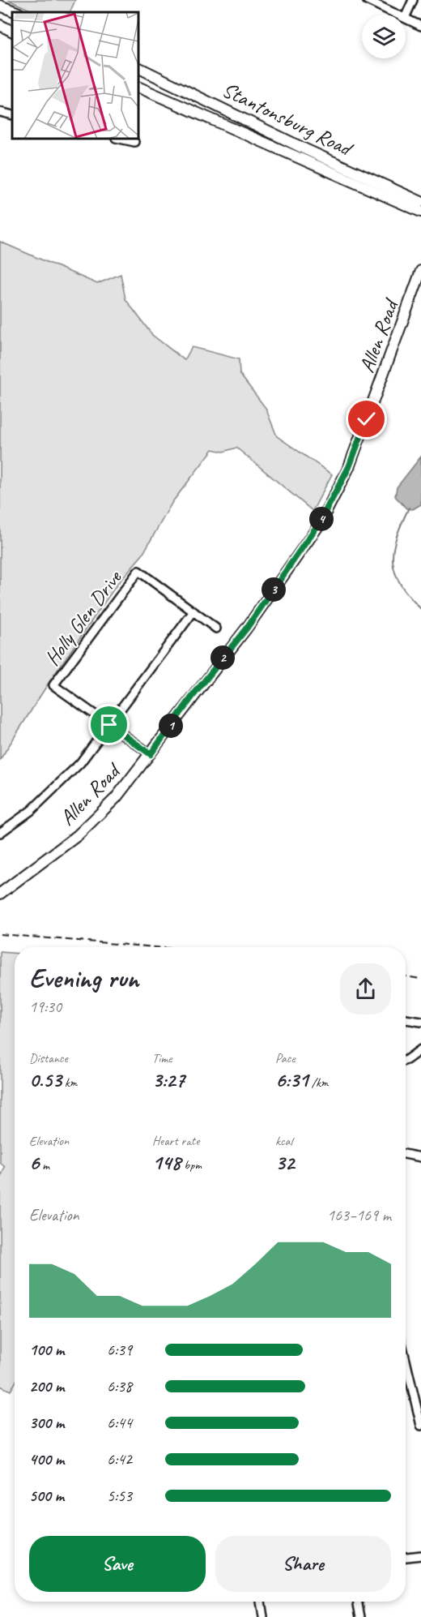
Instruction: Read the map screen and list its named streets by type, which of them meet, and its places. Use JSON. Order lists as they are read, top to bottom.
{
  "streets": {
    "main road": ["Stantonsburg Road", "Allen Road"],
    "street": ["Holly Glen Drive"]
  },
  "crossings": [
    ["Allen Road", "Holly Glen Drive"]
  ],
  "page": {
    "pins": [
      "4",
      "3",
      "2",
      "1"
    ],
    "heading": ["Evening run", "19:30"],
    "stats": [
      ["Distance", "0.53 km"],
      ["Time", "3:27"],
      ["Pace", "6:31 /km"],
      ["Elevation", "6 m"],
      ["Heart rate", "148 bpm"],
      ["kcal", "32"]
    ],
    "chart": ["Elevation", "163–169 m"],
    "list": [
      {
        "name": "100 m",
        "note": "6:39"
      },
      {
        "name": "200 m",
        "note": "6:38"
      },
      {
        "name": "300 m",
        "note": "6:44"
      },
      {
        "name": "400 m",
        "note": "6:42"
      },
      {
        "name": "500 m",
        "note": "5:53"
      }
    ],
    "buttons": ["Save", "Share"]
  }
}
